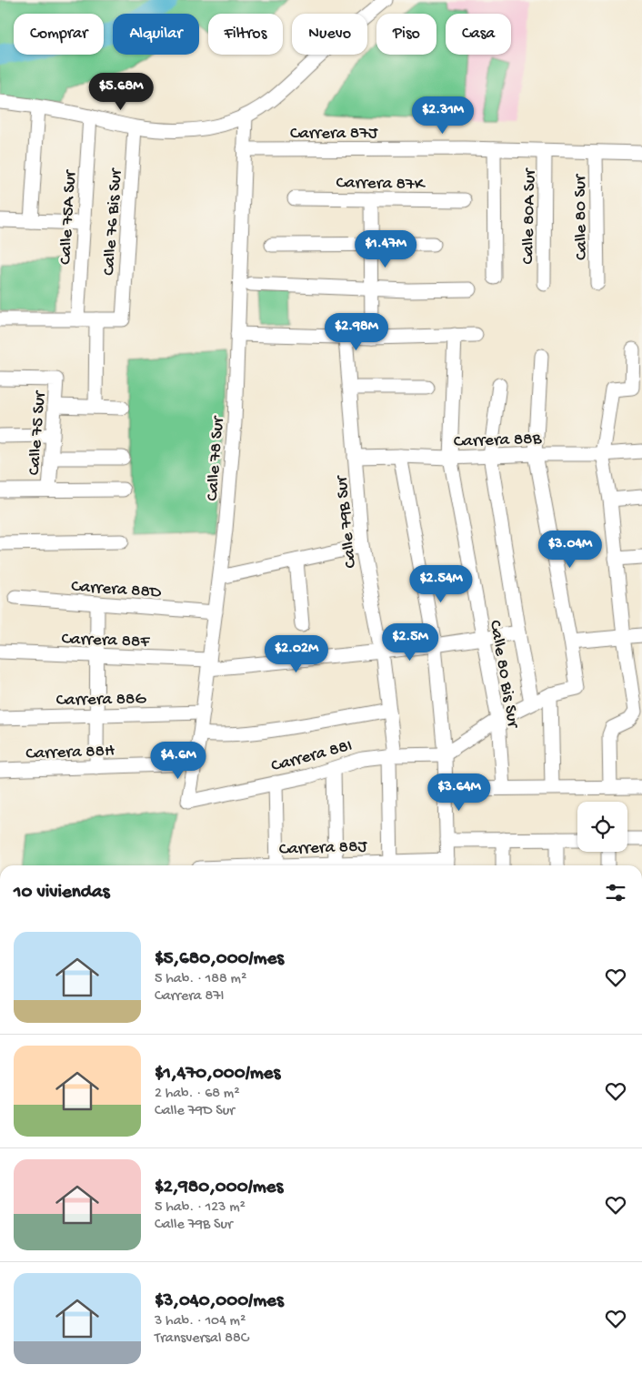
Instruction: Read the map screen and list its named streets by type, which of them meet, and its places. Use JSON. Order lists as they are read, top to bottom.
{
  "streets": {
    "street": [
      "Carrera 87J",
      "Carrera 87K",
      "Calle 80A Sur",
      "Calle 75A Sur",
      "Calle 80 Sur",
      "Calle 76 Bis Sur",
      "Calle 75 Sur",
      "Carrera 88B",
      "Calle 78 Sur",
      "Calle 79B Sur",
      "Carrera 88D",
      "Carrera 88F",
      "Calle 80 Bis Sur",
      "Carrera 88G",
      "Carrera 88H",
      "Carrera 88I",
      "Carrera 88J"
    ]
  },
  "crossings": [
    ["Carrera 87J", "Calle 80A Sur"],
    ["Carrera 87J", "Calle 80 Sur"],
    ["Carrera 87J", "Calle 78 Sur"],
    ["Carrera 88B", "Calle 79B Sur"],
    ["Carrera 88B", "Calle 80 Bis Sur"],
    ["Calle 78 Sur", "Carrera 88D"],
    ["Calle 78 Sur", "Carrera 88F"],
    ["Calle 78 Sur", "Carrera 88G"],
    ["Calle 78 Sur", "Carrera 88H"],
    ["Calle 78 Sur", "Carrera 88I"],
    ["Calle 79B Sur", "Carrera 88F"],
    ["Calle 79B Sur", "Carrera 88I"],
    ["Calle 79B Sur", "Carrera 88J"],
    ["Carrera 88F", "Calle 80 Bis Sur"]
  ],
  "page": {
    "chip": [
      "Comprar",
      "Alquilar",
      "Filtros",
      "Nuevo",
      "Piso",
      "Casa"
    ],
    "price": [
      "$5.68M",
      "$2.31M",
      "$1.47M",
      "$2.98M",
      "$3.04M",
      "$2.54M",
      "$2.5M",
      "$2.02M",
      "$4.6M",
      "$3.64M"
    ],
    "heading": "10 viviendas",
    "list": [
      {
        "name": "$5,680,000/mes",
        "note": "5 hab. · 188 m² · Carrera 87I"
      },
      {
        "name": "$1,470,000/mes",
        "note": "2 hab. · 68 m² · Calle 79D Sur"
      },
      {
        "name": "$2,980,000/mes",
        "note": "5 hab. · 123 m² · Calle 79B Sur"
      },
      {
        "name": "$3,040,000/mes",
        "note": "3 hab. · 104 m² · Transversal 88C"
      }
    ]
  }
}
